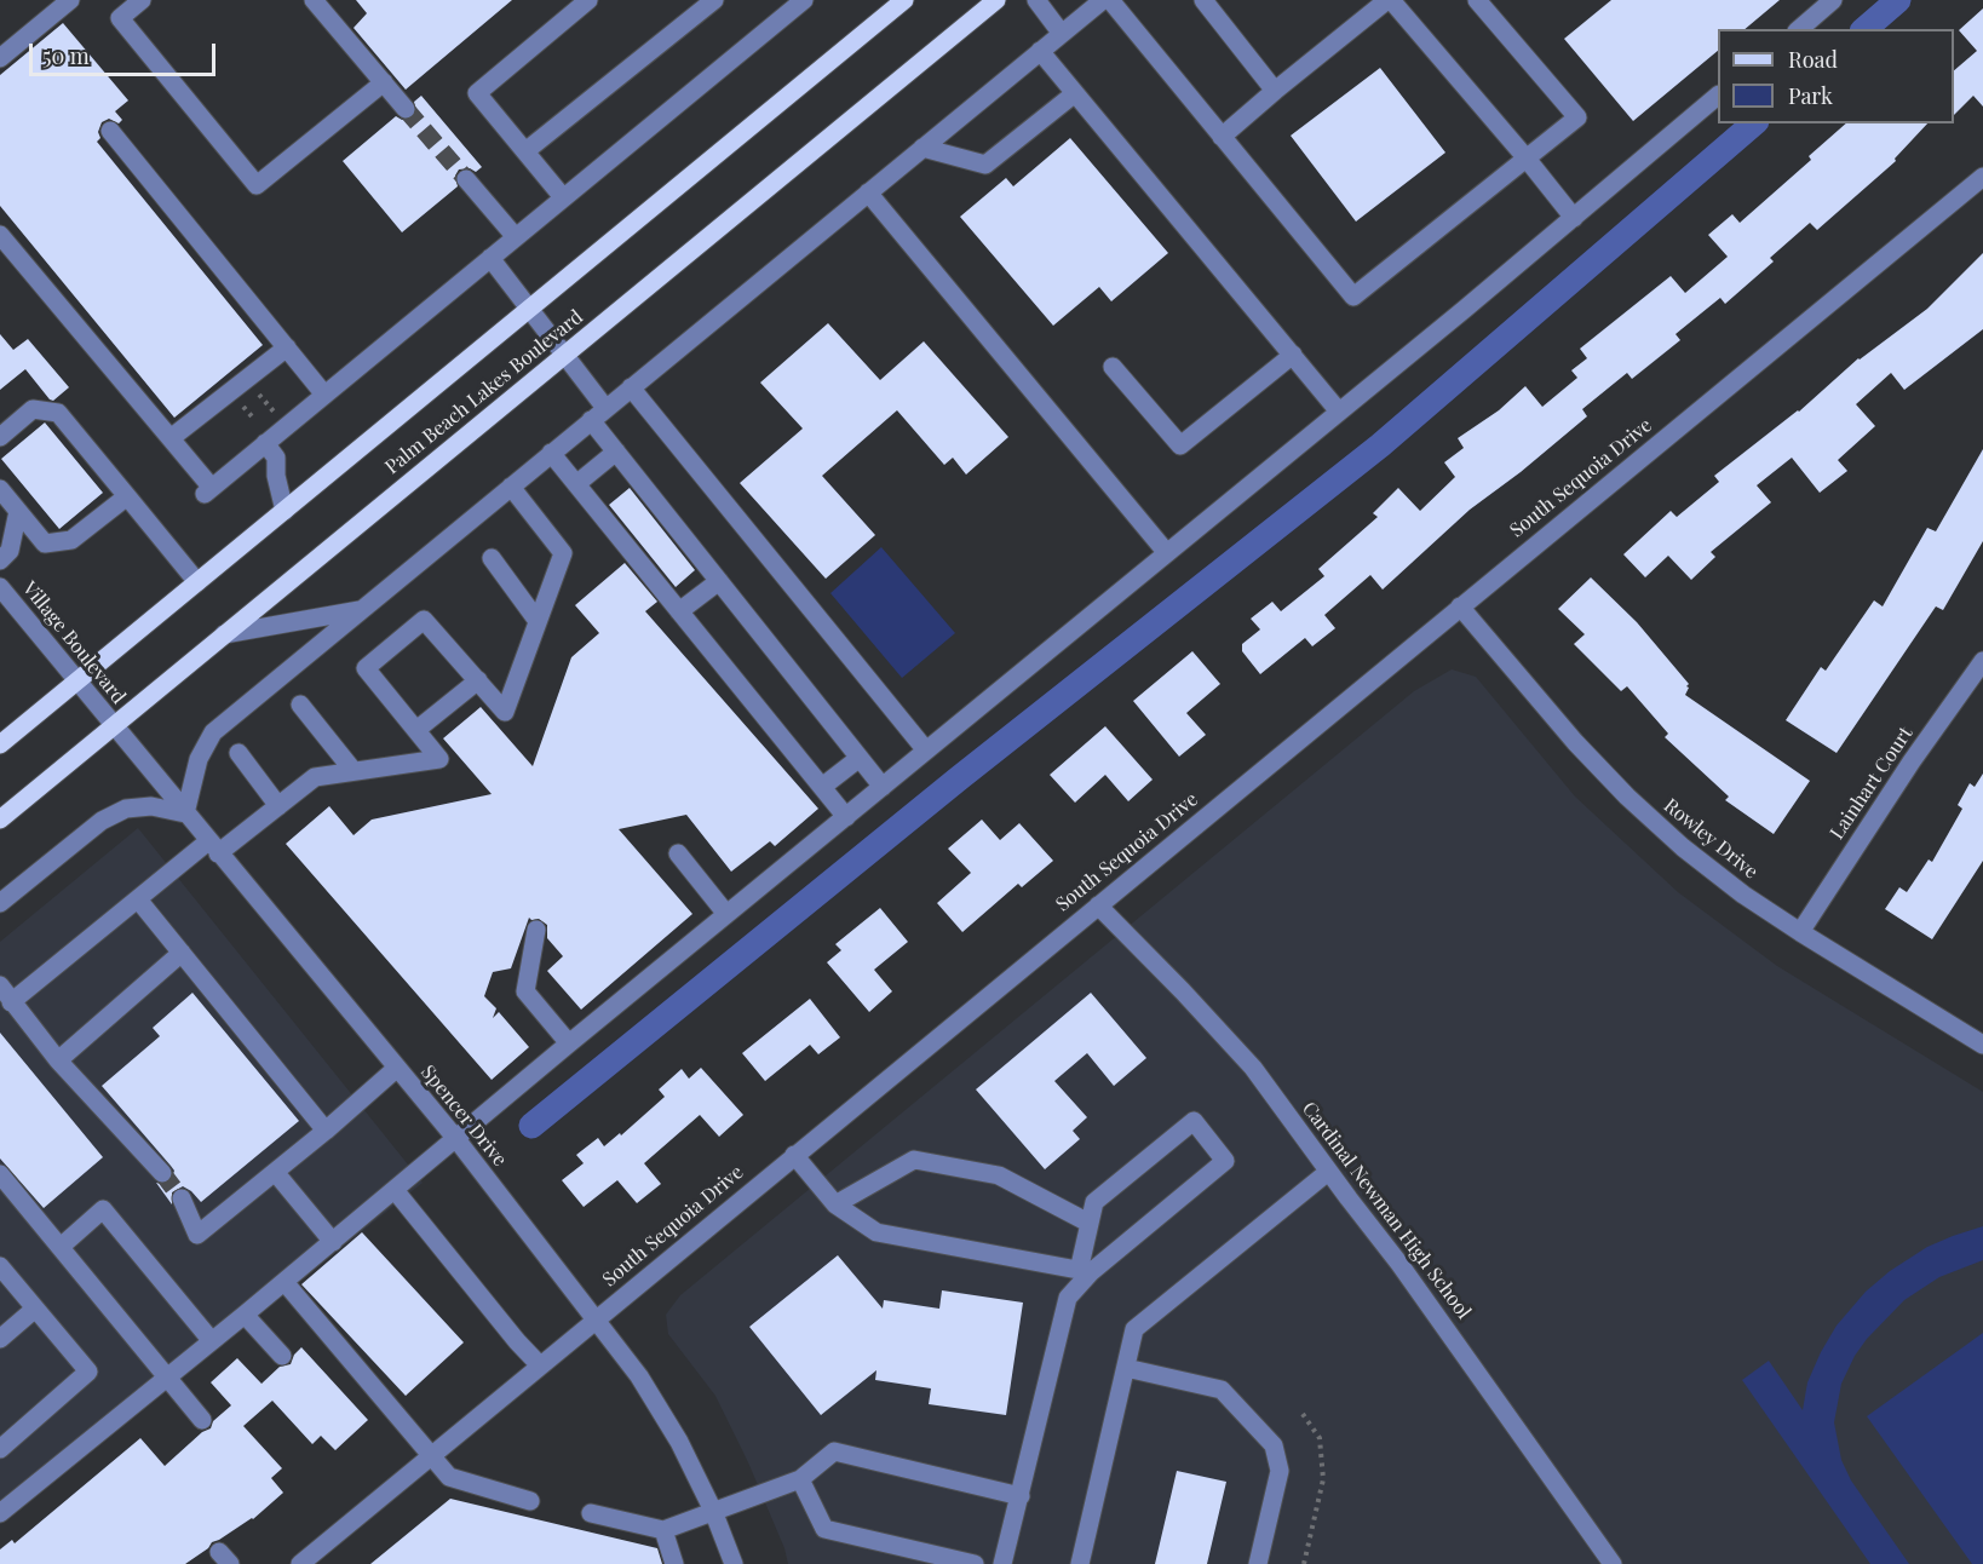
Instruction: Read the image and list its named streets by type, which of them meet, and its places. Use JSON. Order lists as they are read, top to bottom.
{
  "streets": {
    "main road": ["Palm Beach Lakes Boulevard"],
    "street": [
      "South Sequoia Drive",
      "Village Boulevard",
      "Lainhart Court",
      "Rowley Drive",
      "Spencer Drive",
      "Cardinal Newman High School"
    ]
  },
  "crossings": [
    ["Palm Beach Lakes Boulevard", "Village Boulevard"],
    ["Palm Beach Lakes Boulevard", "Spencer Drive"],
    ["South Sequoia Drive", "Rowley Drive"],
    ["South Sequoia Drive", "Spencer Drive"],
    ["South Sequoia Drive", "Cardinal Newman High School"],
    ["Village Boulevard", "Spencer Drive"],
    ["Lainhart Court", "Rowley Drive"]
  ],
  "legend": ["Road", "Park"],
  "scale_bar": "50 m"
}
